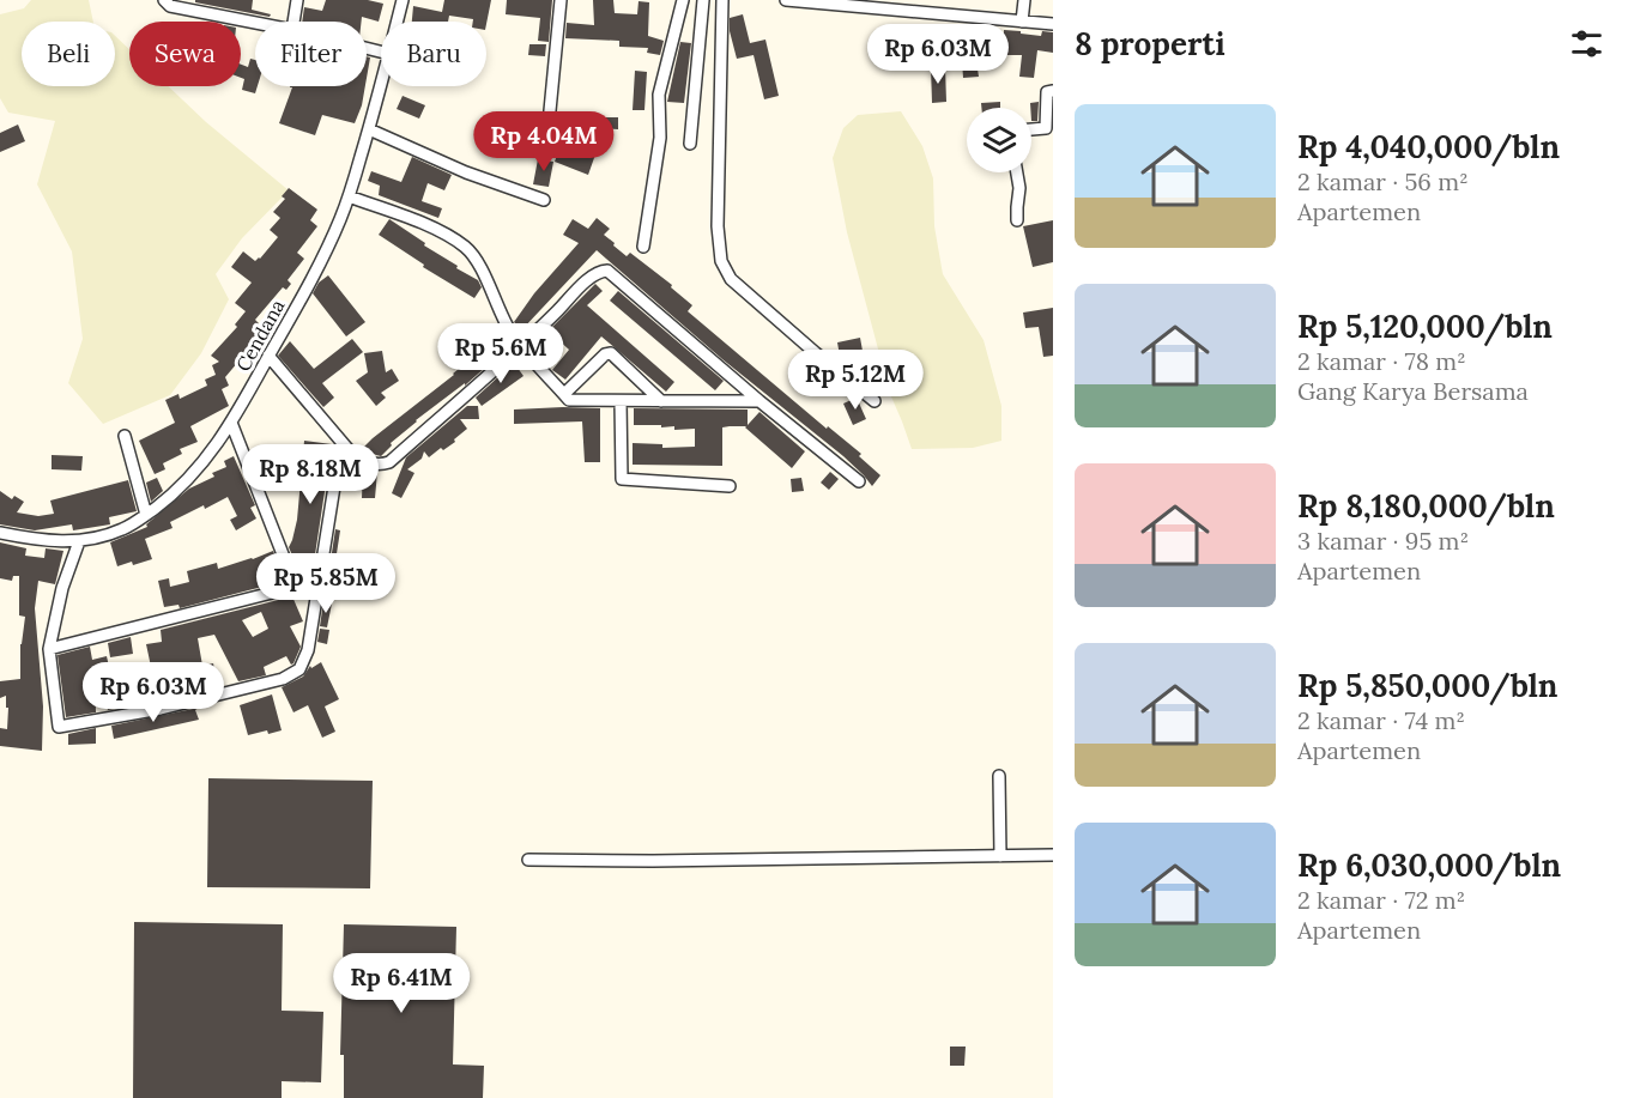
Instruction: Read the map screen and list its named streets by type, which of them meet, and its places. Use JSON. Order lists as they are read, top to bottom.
{
  "streets": {
    "street": ["Cendana"]
  },
  "page": {
    "heading": "8 properti",
    "chip": [
      "Beli",
      "Sewa",
      "Filter",
      "Baru"
    ],
    "price": [
      "Rp 6.03M",
      "Rp 4.04M",
      "Rp 5.6M",
      "Rp 5.12M",
      "Rp 8.18M",
      "Rp 5.85M",
      "Rp 6.03M",
      "Rp 6.41M"
    ],
    "list": [
      {
        "name": "Rp 4,040,000/bln",
        "note": "2 kamar · 56 m² · Apartemen"
      },
      {
        "name": "Rp 5,120,000/bln",
        "note": "2 kamar · 78 m² · Gang Karya Bersama"
      },
      {
        "name": "Rp 8,180,000/bln",
        "note": "3 kamar · 95 m² · Apartemen"
      },
      {
        "name": "Rp 5,850,000/bln",
        "note": "2 kamar · 74 m² · Apartemen"
      },
      {
        "name": "Rp 6,030,000/bln",
        "note": "2 kamar · 72 m² · Apartemen"
      }
    ]
  }
}
